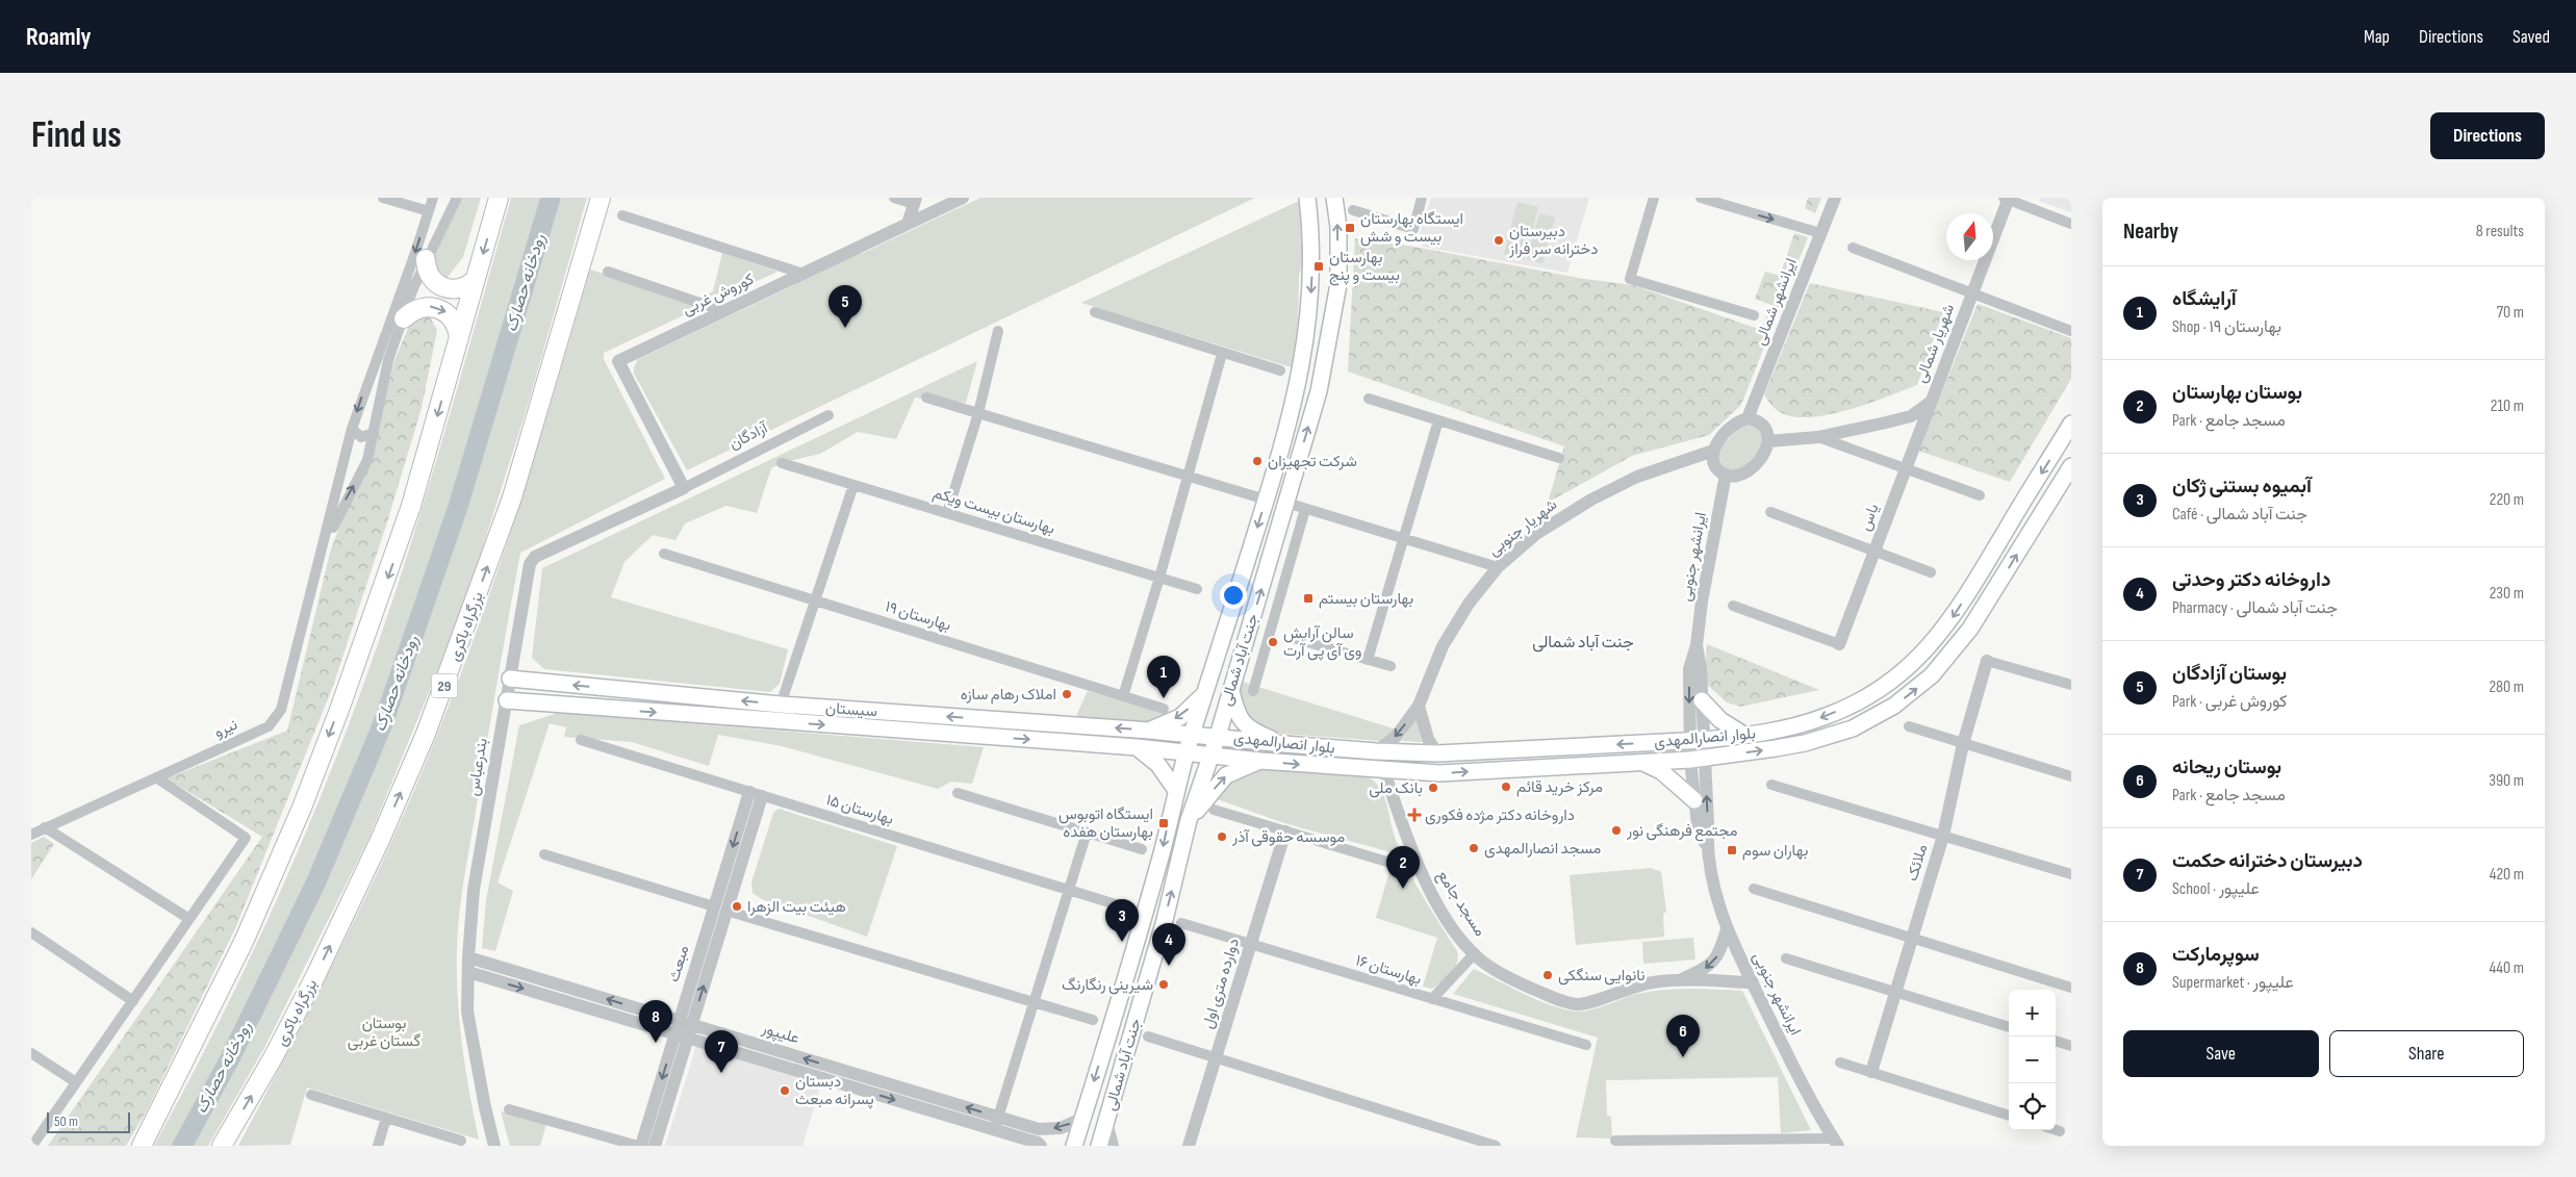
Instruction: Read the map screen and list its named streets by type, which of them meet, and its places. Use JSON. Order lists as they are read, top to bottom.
{
  "streets": {
    "highway": ["بزرگراه باکری", "29"],
    "main road": ["جنت آباد شمالی", "سیستان", "بلوار انصارالمهدی"],
    "street": [
      "کوروش غربی",
      "ایرانشهر شمالی",
      "شهریار شمالی",
      "آزادگان",
      "بهارستان بیست ویکم",
      "یاس",
      "شهریار جنوبی",
      "ایرانشهر جنوبی",
      "بهارستان ۱۹",
      "نیرو",
      "بندرعباس",
      "بهارستان ۱۵",
      "ملائک",
      "مسجد جامع",
      "مبعث",
      "بهارستان ۱۶",
      "دوارده متری اول",
      "علیپور"
    ]
  },
  "crossings": [
    ["کوروش غربی", "آزادگان"],
    ["کوروش غربی", "بندرعباس"],
    ["ایرانشهر شمالی", "شهریار شمالی"],
    ["ایرانشهر شمالی", "شهریار جنوبی"],
    ["ایرانشهر شمالی", "ایرانشهر جنوبی"],
    ["شهریار شمالی", "یاس"],
    ["شهریار شمالی", "شهریار جنوبی"],
    ["شهریار شمالی", "ایرانشهر جنوبی"],
    ["آزادگان", "بندرعباس"],
    ["شهریار جنوبی", "ایرانشهر جنوبی"],
    ["شهریار جنوبی", "بلوار انصارالمهدی"],
    ["ایرانشهر جنوبی", "بلوار انصارالمهدی"],
    ["ایرانشهر جنوبی", "مسجد جامع"],
    ["جنت آباد شمالی", "سیستان"],
    ["جنت آباد شمالی", "بلوار انصارالمهدی"],
    ["جنت آباد شمالی", "علیپور"],
    ["سیستان", "بلوار انصارالمهدی"],
    ["سیستان", "بندرعباس"],
    ["بلوار انصارالمهدی", "مسجد جامع"],
    ["بندرعباس", "علیپور"],
    ["بهارستان ۱۵", "مبعث"],
    ["مبعث", "علیپور"],
    ["بهارستان ۱۶", "دوارده متری اول"]
  ],
  "districts": ["جنت‌ آباد شمالی"],
  "water": ["رودخانه حصارک"],
  "parks": ["بوستان گستان غربی"],
  "places": {
    "transit": [
      "ایستگاه بهارستان بیست و شش",
      "بهارستان بیست و پنج",
      "بهارستان بیستم",
      "ایستگاه اتوبوس بهارستان هفده",
      "بهاران سوم"
    ],
    "other": [
      "دبیرستان دخترانه سر فراز",
      "شرکت تجهیزان",
      "سالن آرایش وی آی پی آرت",
      "املاک رهام سازه",
      "مرکز خرید قائم",
      "بانک ملی",
      "مجتمع فرهنگی نور",
      "موسسه حقوقی آذر",
      "مسجد انصارالمهدی",
      "هیئت بیت الزهرا",
      "نانوایی سنگکی",
      "شیرینی رنگارنگ",
      "دبستان پسرانه مبعث"
    ],
    "health": ["داروخانه دکتر مژده فکوری"]
  },
  "scale_bar": "50 m",
  "north": "top",
  "page": {
    "header": "Roamly",
    "nav": ["Map", "Directions", "Saved"],
    "buttons": [
      "Directions",
      ["Save", "Share"]
    ],
    "title": "Find us",
    "heading": ["Nearby", "8 results"],
    "list": [
      {
        "mark": "1",
        "name": "آرایشگاه",
        "note": "Shop · بهارستان ۱۹",
        "value": "70 m"
      },
      {
        "mark": "2",
        "name": "بوستان بهارستان",
        "note": "Park · مسجد جامع",
        "value": "210 m"
      },
      {
        "mark": "3",
        "name": "آبمیوه بستنی ژکان",
        "note": "Café · جنت آباد شمالی",
        "value": "220 m"
      },
      {
        "mark": "4",
        "name": "داروخانه دکتر وحدتی",
        "note": "Pharmacy · جنت آباد شمالی",
        "value": "230 m"
      },
      {
        "mark": "5",
        "name": "بوستان آزادگان",
        "note": "Park · کوروش غربی",
        "value": "280 m"
      },
      {
        "mark": "6",
        "name": "بوستان ریحانه",
        "note": "Park · مسجد جامع",
        "value": "390 m"
      },
      {
        "mark": "7",
        "name": "دبیرستان دخترانه حکمت",
        "note": "School · علیپور",
        "value": "420 m"
      },
      {
        "mark": "8",
        "name": "سوپرمارکت",
        "note": "Supermarket · علیپور",
        "value": "440 m"
      }
    ],
    "pins": [
      "5",
      "1",
      "2",
      "3",
      "4",
      "8",
      "6",
      "7"
    ],
    "map_buttons": ["+", "−"],
    "scale": "50 m"
  }
}
